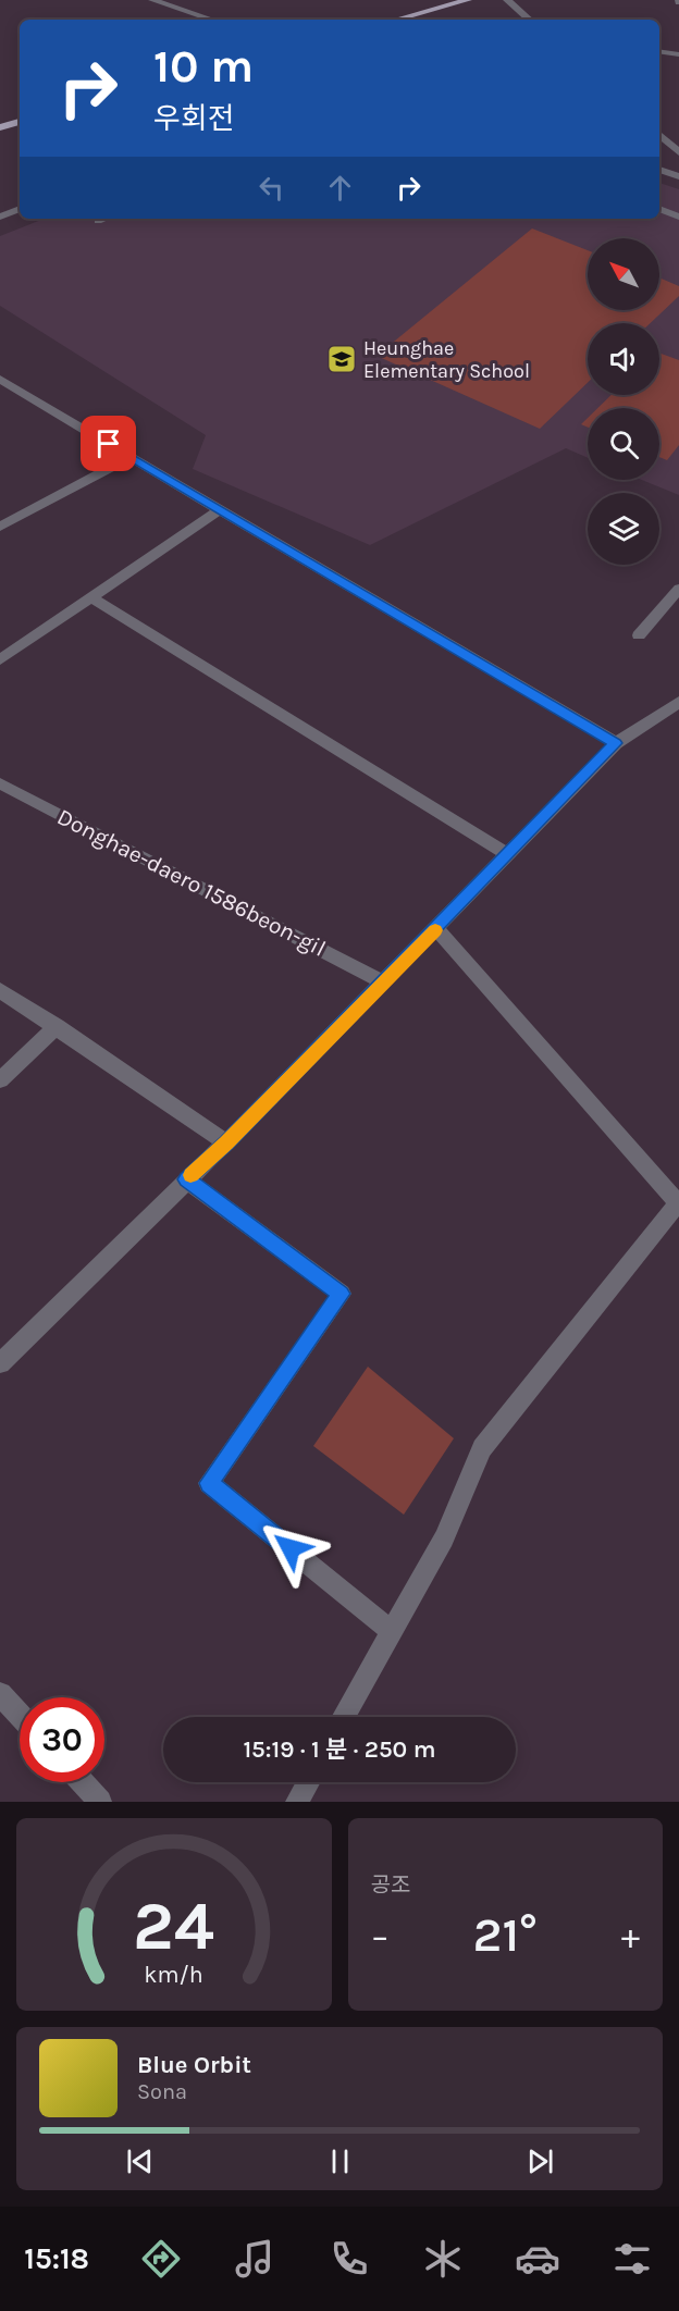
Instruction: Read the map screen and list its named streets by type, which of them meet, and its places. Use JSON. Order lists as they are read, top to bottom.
{
  "streets": {
    "street": ["Donghae-daero 1586beon-gil"]
  },
  "places": {
    "school or university": ["Heunghae Elementary School"]
  },
  "north": "top left",
  "page": {
    "turn": ["10 m", "우회전"],
    "limit": "30",
    "trip": "15:19 · 1 분 · 250 m",
    "tile": "공조",
    "heat": ["−", "21°", "+"],
    "song": ["Blue Orbit", "Sona"],
    "tabs": "15:18",
    "gauge": ["24", "km/h"]
  }
}
